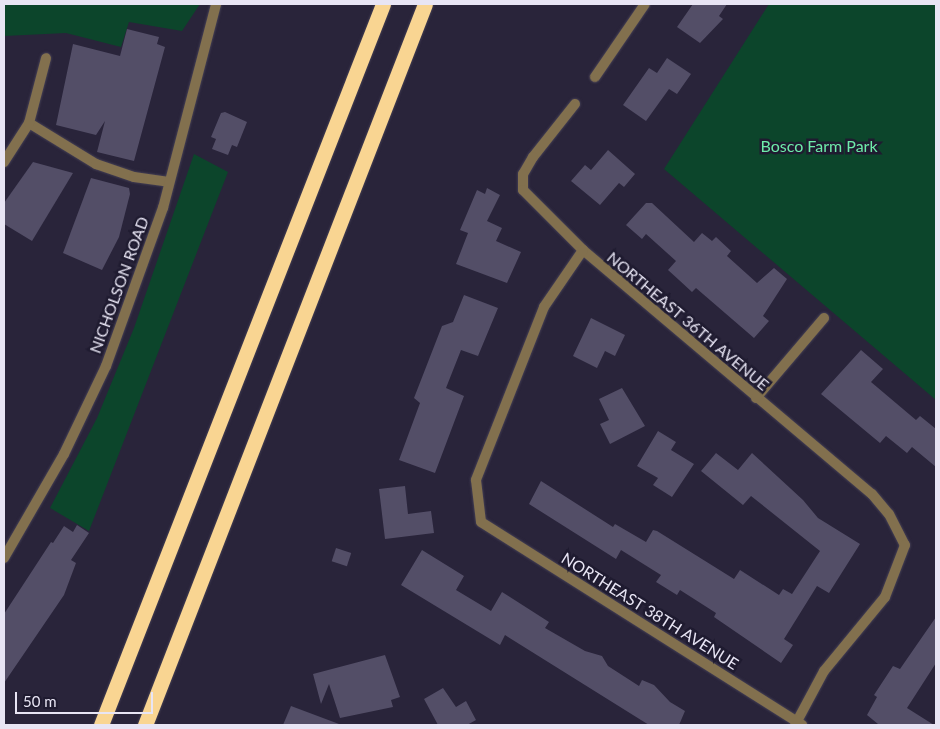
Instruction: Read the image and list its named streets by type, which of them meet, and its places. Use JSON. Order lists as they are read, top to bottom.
{
  "streets": {
    "street": ["NICHOLSON ROAD", "NORTHEAST 36TH AVENUE", "NORTHEAST 38TH AVENUE"]
  },
  "crossings": [
    ["NORTHEAST 36TH AVENUE", "NORTHEAST 38TH AVENUE"]
  ],
  "parks": ["Bosco Farm Park"],
  "scale_bar": "50 m"
}
